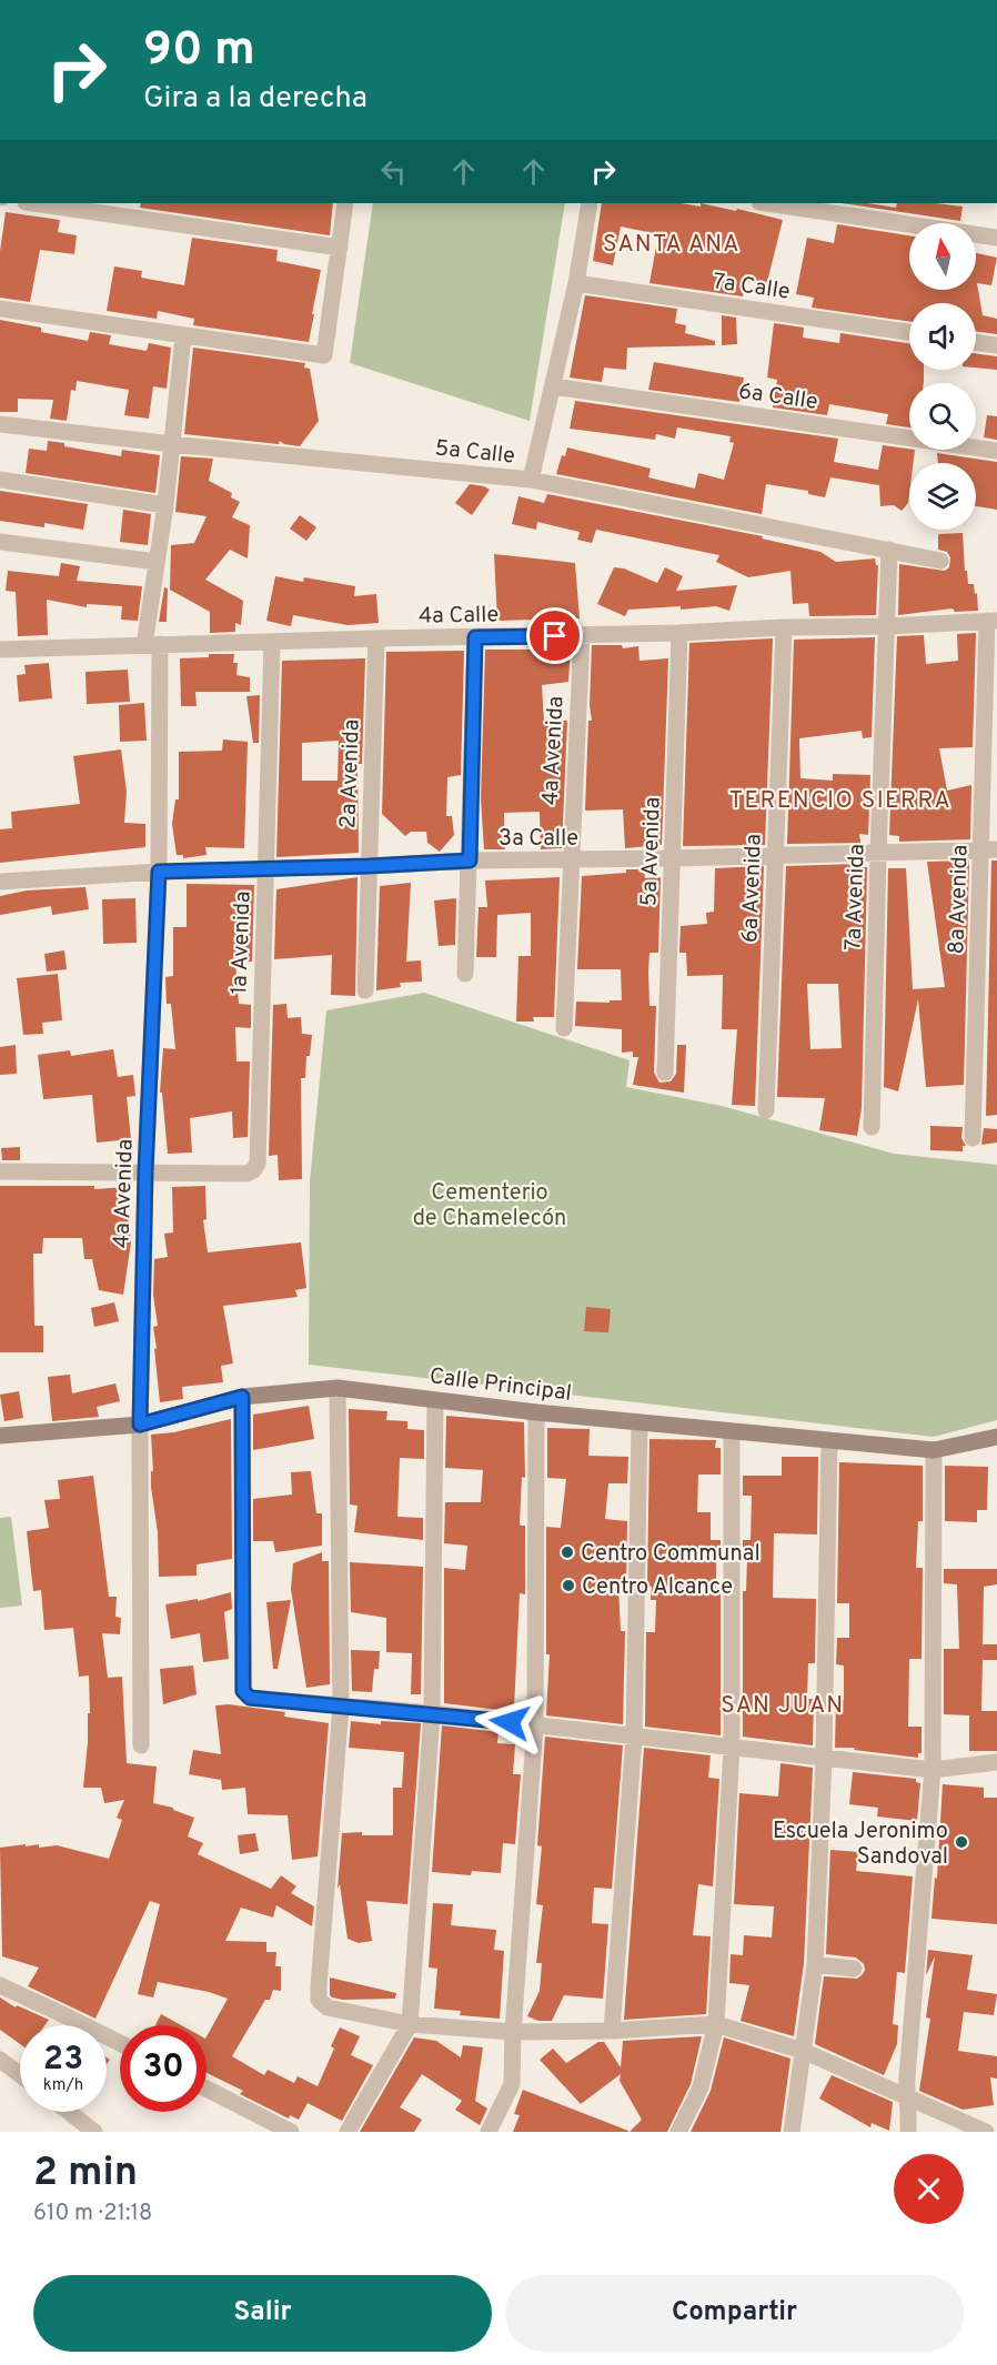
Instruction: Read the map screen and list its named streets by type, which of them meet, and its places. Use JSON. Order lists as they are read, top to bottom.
{
  "streets": {
    "street": [
      "7a Calle",
      "6a Calle",
      "5a Calle",
      "4a Calle",
      "4a Avenida",
      "2a Avenida",
      "3a Calle",
      "5a Avenida",
      "6a Avenida",
      "7a Avenida",
      "8a Avenida",
      "1a Avenida",
      "Calle Principal"
    ]
  },
  "crossings": [
    ["5a Calle", "4a Avenida"],
    ["5a Calle", "7a Avenida"],
    ["4a Calle", "4a Avenida"],
    ["4a Calle", "2a Avenida"],
    ["4a Calle", "5a Avenida"],
    ["4a Calle", "6a Avenida"],
    ["4a Calle", "7a Avenida"],
    ["4a Calle", "8a Avenida"],
    ["4a Calle", "1a Avenida"],
    ["4a Avenida", "3a Calle"],
    ["4a Avenida", "1a Avenida"],
    ["4a Avenida", "Calle Principal"],
    ["2a Avenida", "3a Calle"],
    ["3a Calle", "5a Avenida"],
    ["3a Calle", "6a Avenida"],
    ["3a Calle", "7a Avenida"],
    ["3a Calle", "8a Avenida"],
    ["3a Calle", "1a Avenida"]
  ],
  "districts": ["SANTA ANA", "TERENCIO SIERRA", "SAN JUAN"],
  "parks": ["Cementerio de Chamelecón"],
  "places": ["Centro Communal", "Centro Alcance", "Escuela Jeronimo Sandoval"],
  "north": "top",
  "page": {
    "turn": ["90 m", "Gira a la derecha"],
    "speed": "23 km/h",
    "limit": "30",
    "heading": ["2 min", "610 m · 21:18"],
    "buttons": ["Salir", "Compartir"]
  }
}
